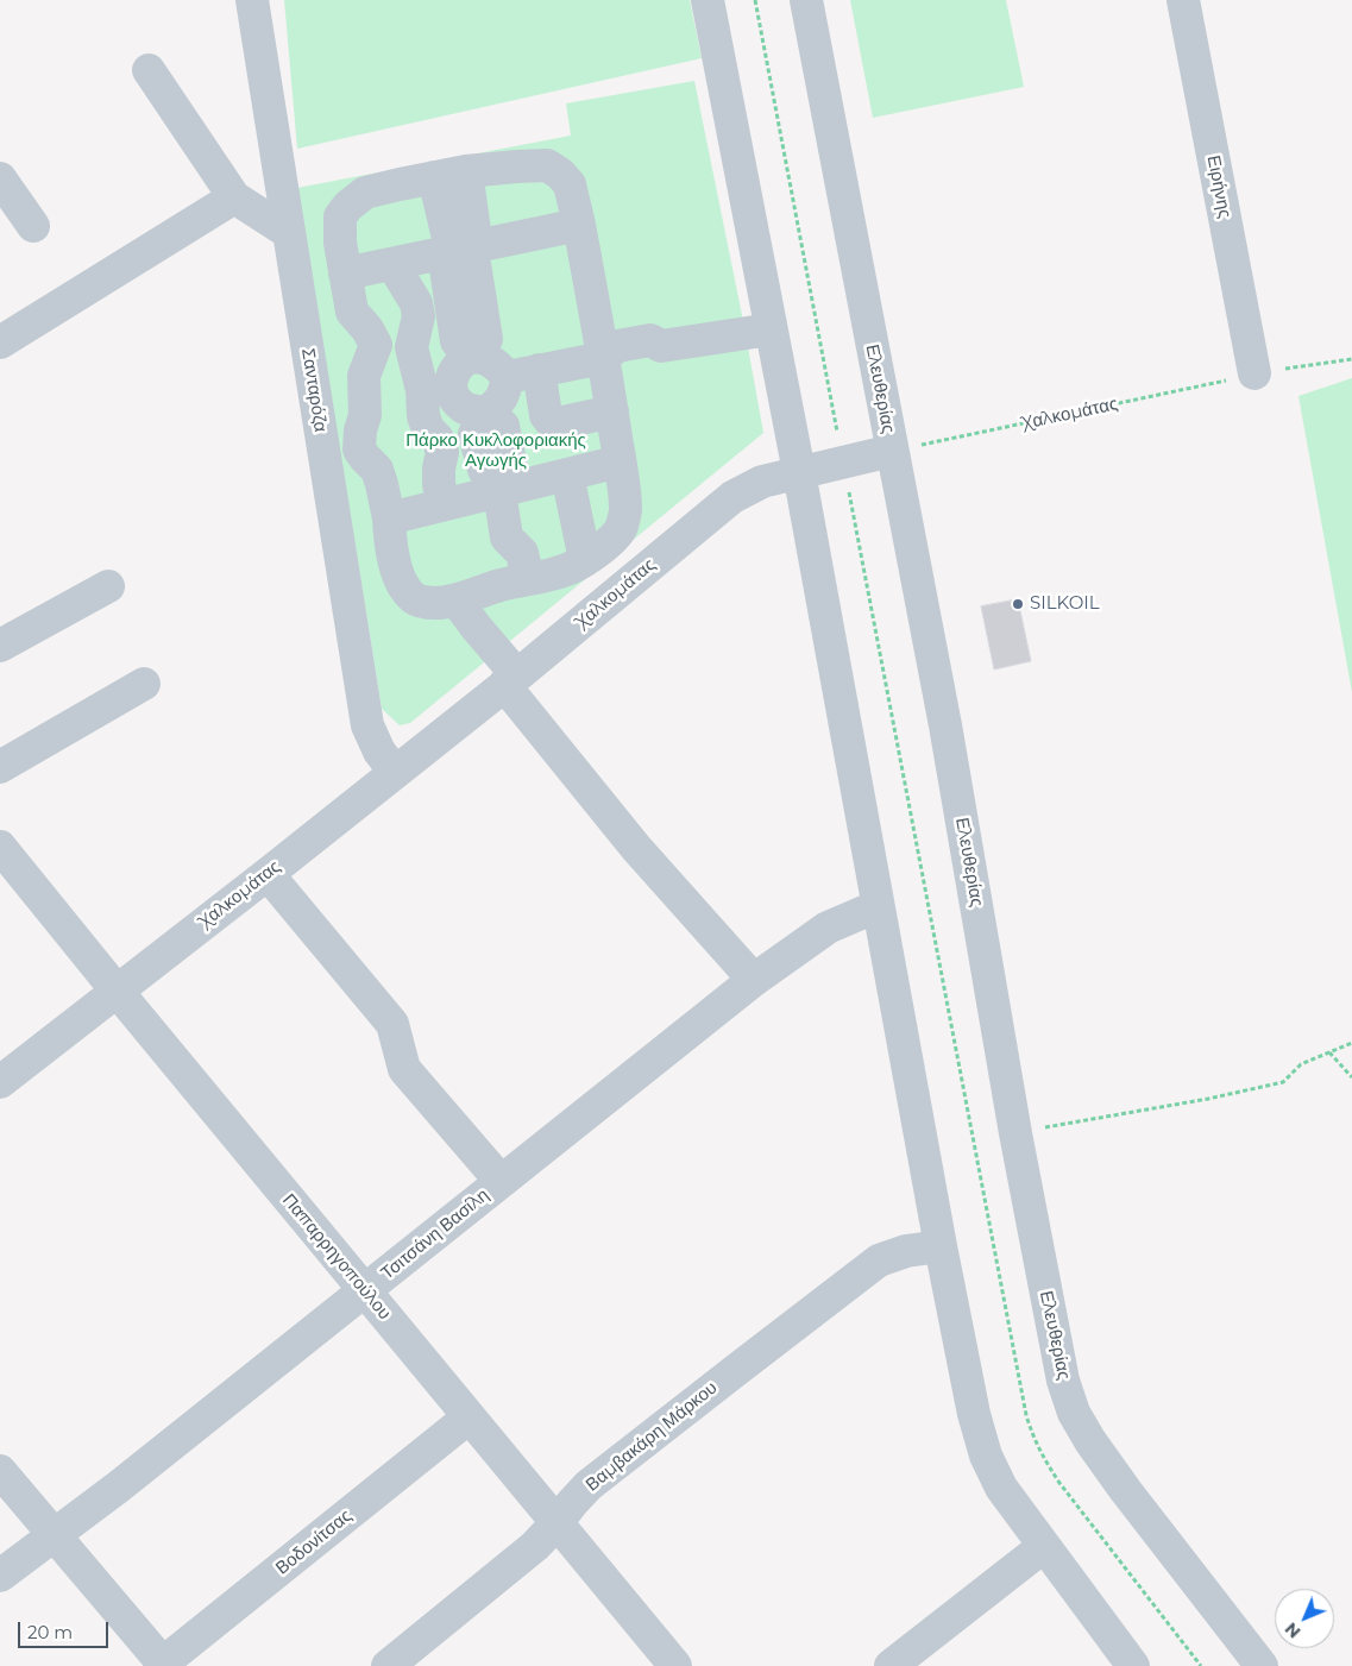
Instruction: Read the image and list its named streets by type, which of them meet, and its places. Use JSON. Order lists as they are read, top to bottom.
{
  "streets": {
    "street": [
      "Ειρήνης",
      "Ελευθερίας",
      "Σανταρόζα",
      "Χαλκομάτας",
      "Τσιτσάνη Βασίλη",
      "Παπαρρηγοπούλου",
      "Βαμβακάρη Μάρκου",
      "Βοδονίτσας"
    ]
  },
  "crossings": [
    ["Ειρήνης", "Χαλκομάτας"],
    ["Ελευθερίας", "Χαλκομάτας"],
    ["Σανταρόζα", "Χαλκομάτας"],
    ["Χαλκομάτας", "Παπαρρηγοπούλου"],
    ["Τσιτσάνη Βασίλη", "Παπαρρηγοπούλου"],
    ["Παπαρρηγοπούλου", "Βαμβακάρη Μάρκου"],
    ["Παπαρρηγοπούλου", "Βοδονίτσας"]
  ],
  "parks": ["Πάρκο Κυκλοφοριακής Αγωγής"],
  "places": ["SILKOIL"],
  "scale_bar": "20 m",
  "north": "bottom left"
}
